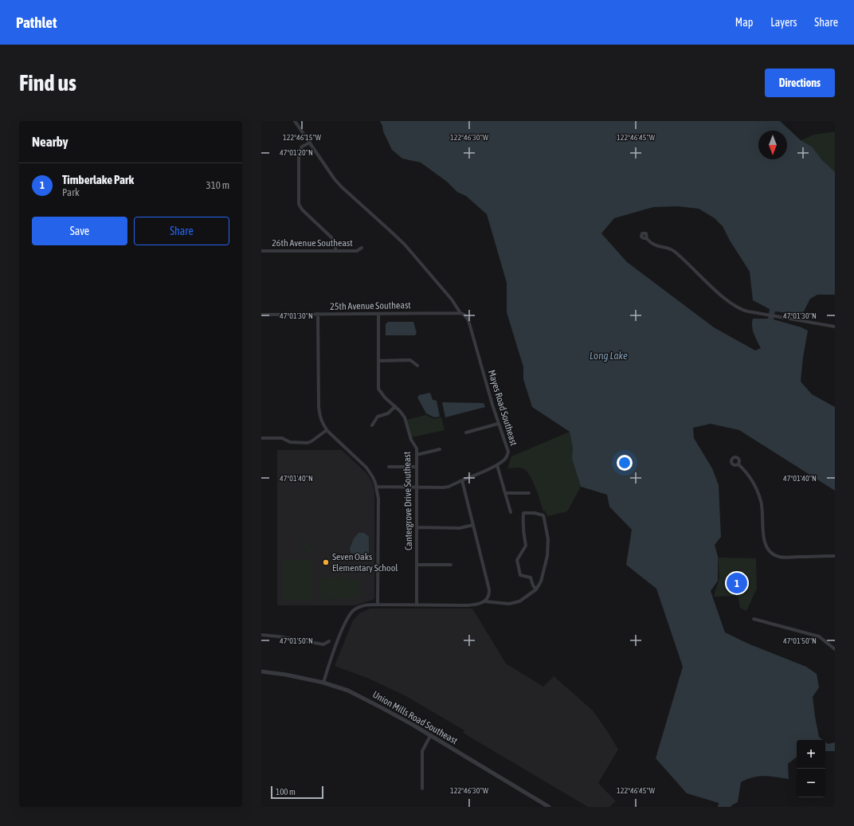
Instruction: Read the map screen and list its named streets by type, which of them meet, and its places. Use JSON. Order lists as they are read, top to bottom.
{
  "streets": {
    "street": [
      "26th Avenue Southeast",
      "25th Avenue Southeast",
      "Mayes Road Southeast",
      "Cantergrove Drive Southeast",
      "Union Mills Road Southeast"
    ]
  },
  "crossings": [
    ["25th Avenue Southeast", "Mayes Road Southeast"],
    ["25th Avenue Southeast", "Cantergrove Drive Southeast"],
    ["Mayes Road Southeast", "Cantergrove Drive Southeast"]
  ],
  "water": ["Long Lake"],
  "places": ["Seven Oaks Elementary School"],
  "scale_bar": "100 m",
  "north": "bottom",
  "page": {
    "header": "Pathlet",
    "nav": ["Map", "Layers", "Share"],
    "buttons": [
      "Directions",
      ["Save", "Share"]
    ],
    "title": "Find us",
    "heading": "Nearby",
    "list": [
      {
        "mark": "1",
        "name": "Timberlake Park",
        "note": "Park",
        "value": "310 m"
      }
    ],
    "pins": "1",
    "map_buttons": ["+", "−"],
    "scale": "100 m"
  },
  "coordinates": [
    "122°46'15\"W",
    "122°46'30\"W",
    "122°46'45\"W",
    "47°01'20\"N",
    "47°01'30\"N",
    "47°01'40\"N",
    "47°01'50\"N"
  ]
}
